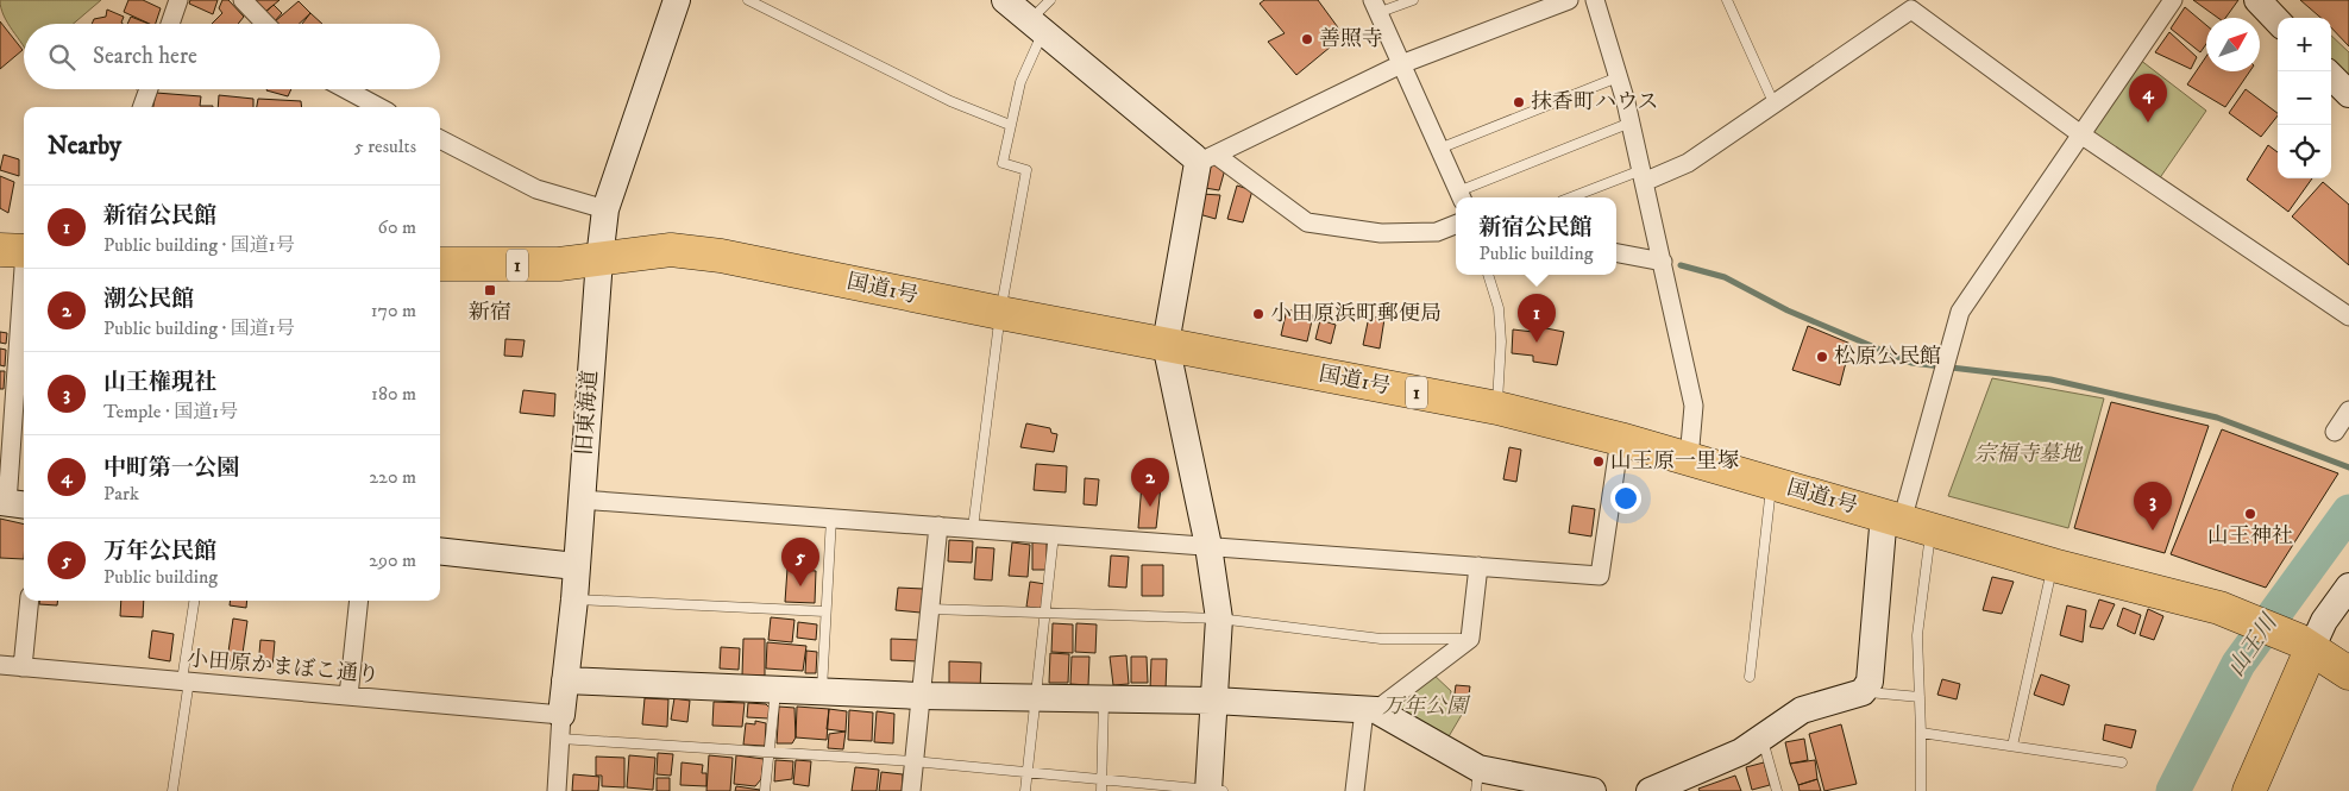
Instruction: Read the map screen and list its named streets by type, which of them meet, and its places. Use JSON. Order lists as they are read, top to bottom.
{
  "streets": {
    "highway": ["1", "国道1号"],
    "street": ["旧東海道", "小田原かまぼこ通り"]
  },
  "crossings": [
    ["国道1号", "旧東海道"],
    ["旧東海道", "小田原かまぼこ通り"]
  ],
  "water": ["山王川"],
  "parks": ["宗福寺墓地", "万年公園"],
  "places": {
    "other": [
      "善照寺",
      "抹香町ハウス",
      "小田原浜町郵便局",
      "松原公民館",
      "山王原一里塚",
      "山王神社"
    ],
    "transit": ["新宿"]
  },
  "north": "top right",
  "page": {
    "map_buttons": ["+", "−"],
    "search": "Search here",
    "pins": [
      "4",
      "1",
      "2",
      "3",
      "5"
    ],
    "heading": ["Nearby", "5 results"],
    "list": [
      {
        "mark": "1",
        "name": "新宿公民館",
        "note": "Public building · 国道1号",
        "value": "60 m"
      },
      {
        "mark": "2",
        "name": "潮公民館",
        "note": "Public building · 国道1号",
        "value": "170 m"
      },
      {
        "mark": "3",
        "name": "山王権現社",
        "note": "Temple · 国道1号",
        "value": "180 m"
      },
      {
        "mark": "4",
        "name": "中町第一公園",
        "note": "Park",
        "value": "220 m"
      },
      {
        "mark": "5",
        "name": "万年公民館",
        "note": "Public building",
        "value": "290 m"
      }
    ],
    "popup": ["新宿公民館", "Public building"]
  }
}
